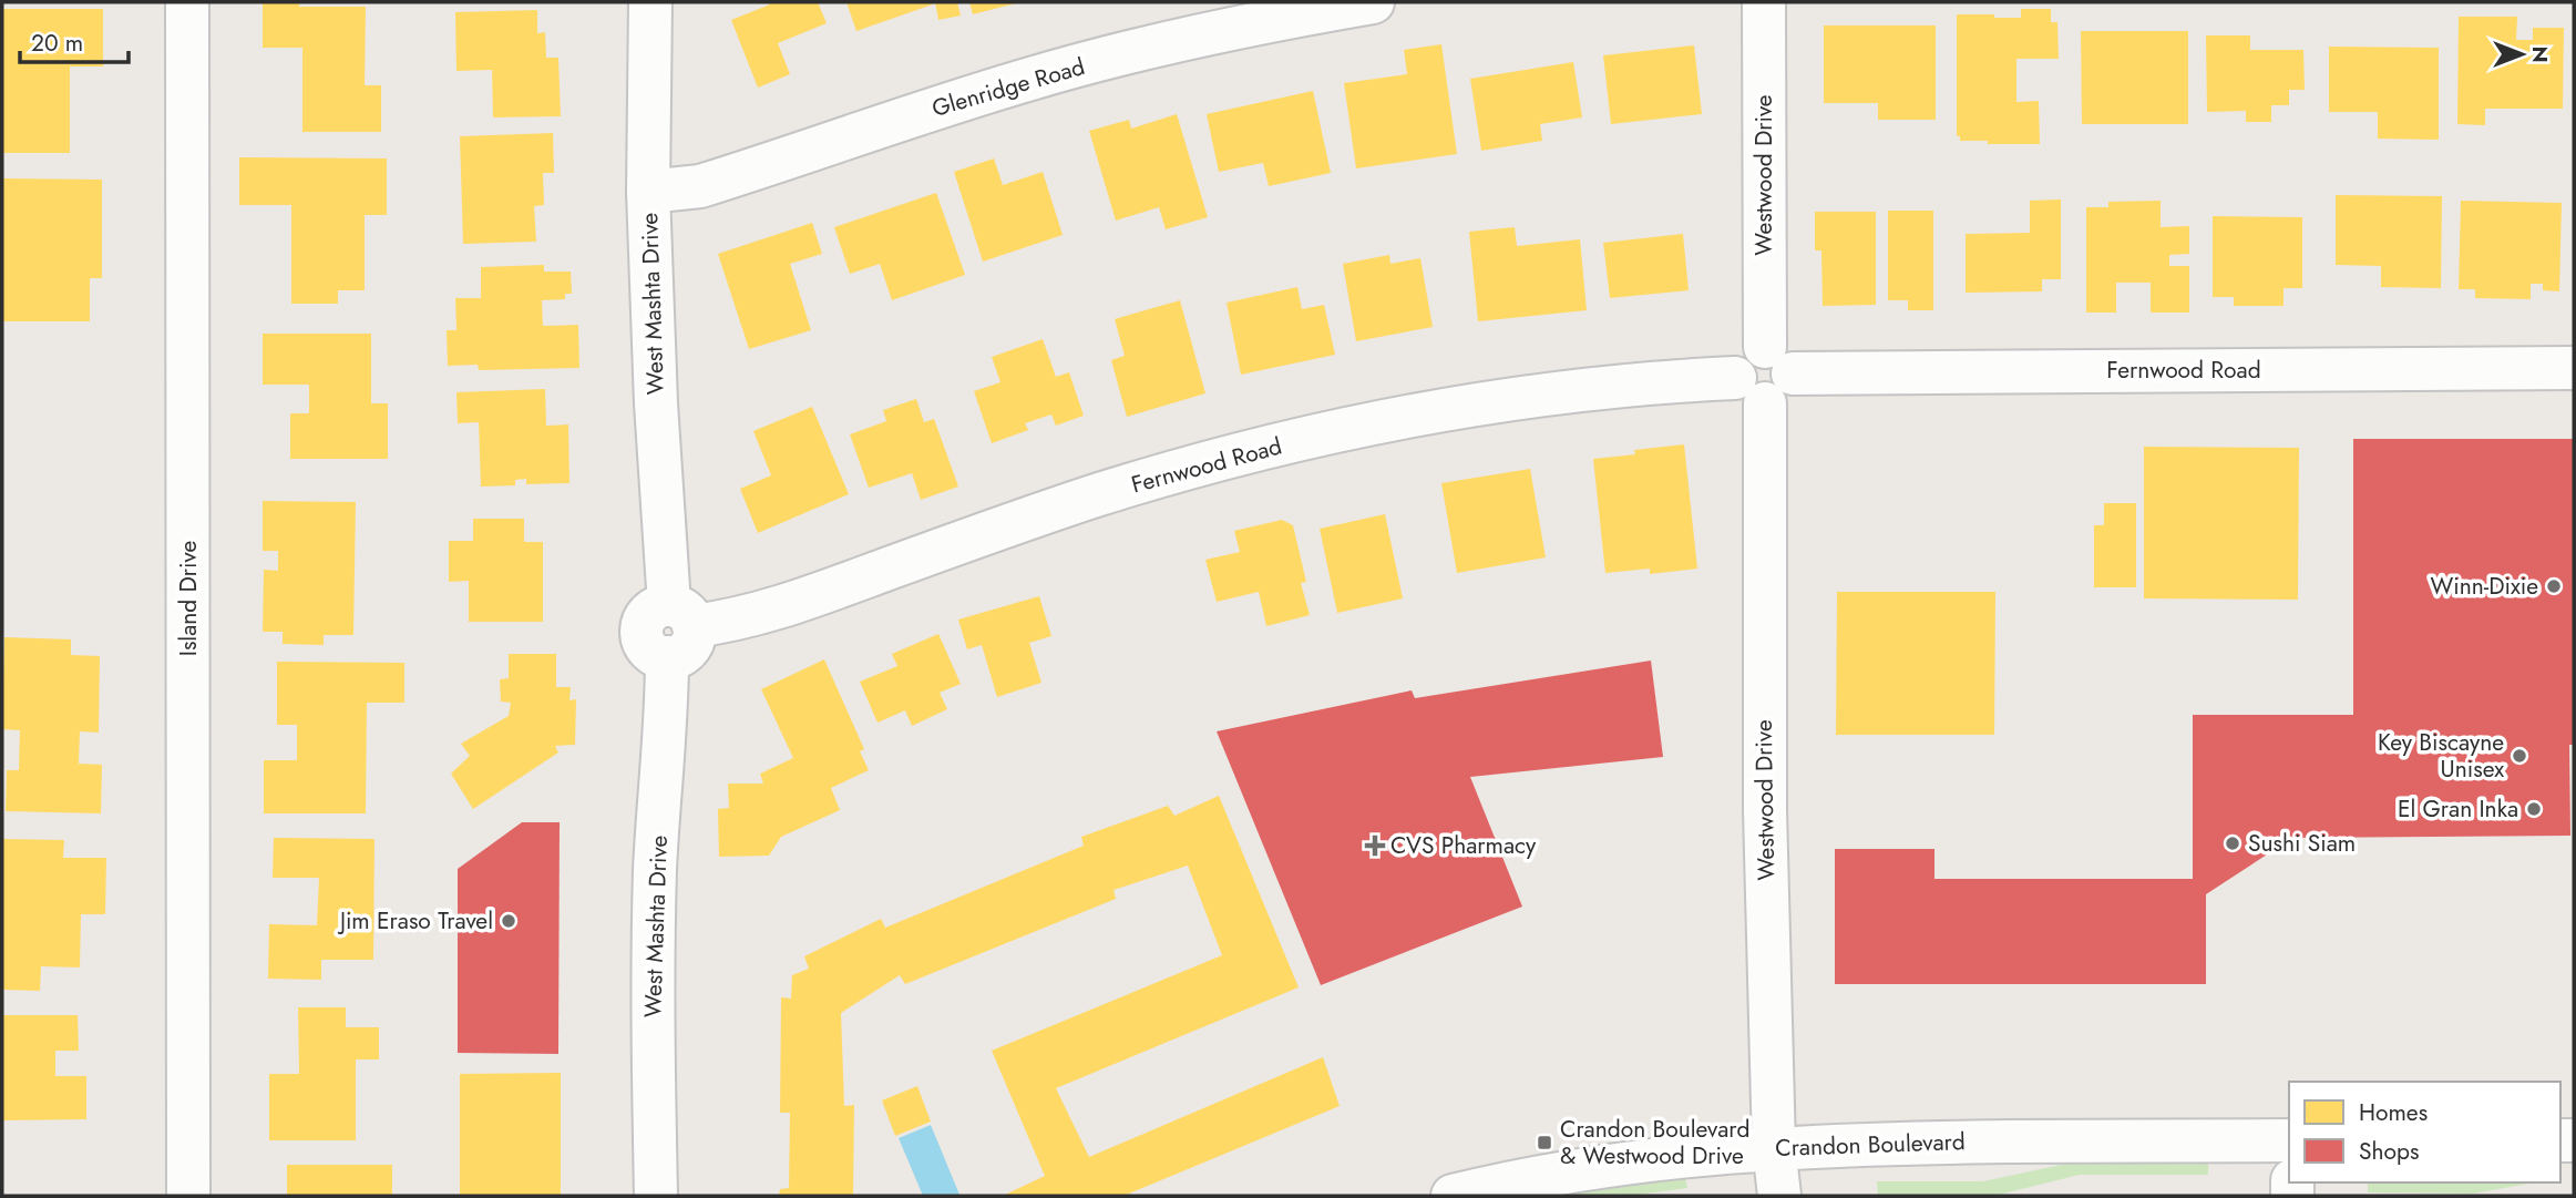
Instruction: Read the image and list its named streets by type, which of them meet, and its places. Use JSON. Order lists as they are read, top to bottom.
{
  "streets": {
    "street": [
      "Glenridge Road",
      "Westwood Drive",
      "West Mashta Drive",
      "Fernwood Road",
      "Island Drive",
      "Crandon Boulevard"
    ]
  },
  "crossings": [
    ["Glenridge Road", "West Mashta Drive"],
    ["Westwood Drive", "Fernwood Road"],
    ["Westwood Drive", "Crandon Boulevard"],
    ["West Mashta Drive", "Fernwood Road"]
  ],
  "places": {
    "other": [
      "Winn-Dixie",
      "Key Biscayne Unisex",
      "El Gran Inka",
      "Sushi Siam",
      "Jim Eraso Travel"
    ],
    "health": ["CVS Pharmacy"],
    "transit": ["Crandon Boulevard & Westwood Drive"]
  },
  "legend": ["Homes", "Shops"],
  "scale_bar": "20 m",
  "north": "right"
}
